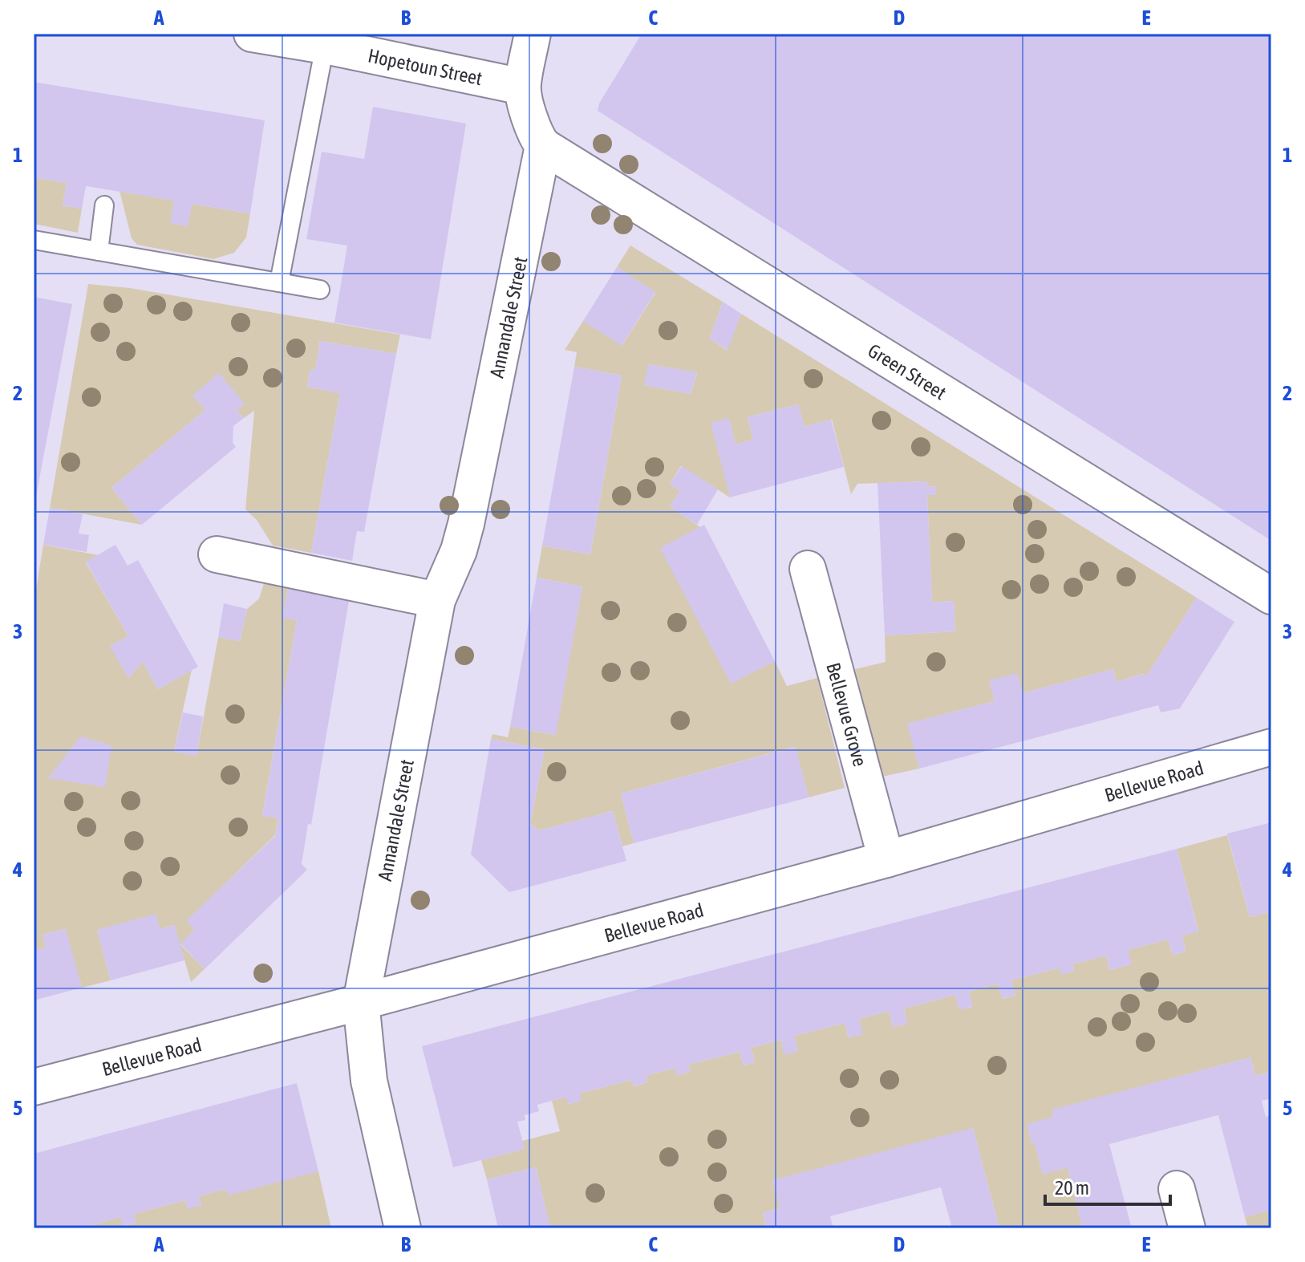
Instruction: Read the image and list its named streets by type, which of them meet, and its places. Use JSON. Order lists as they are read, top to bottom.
{
  "streets": {
    "street": [
      "Hopetoun Street",
      "Annandale Street",
      "Green Street",
      "Bellevue Grove",
      "Bellevue Road"
    ]
  },
  "crossings": [
    ["Annandale Street", "Green Street"],
    ["Annandale Street", "Bellevue Road"],
    ["Bellevue Grove", "Bellevue Road"]
  ],
  "scale_bar": "20 m",
  "grid": {
    "columns": [
      "A",
      "B",
      "C",
      "D",
      "E"
    ],
    "rows": [
      "1",
      "2",
      "3",
      "4",
      "5"
    ]
  }
}
